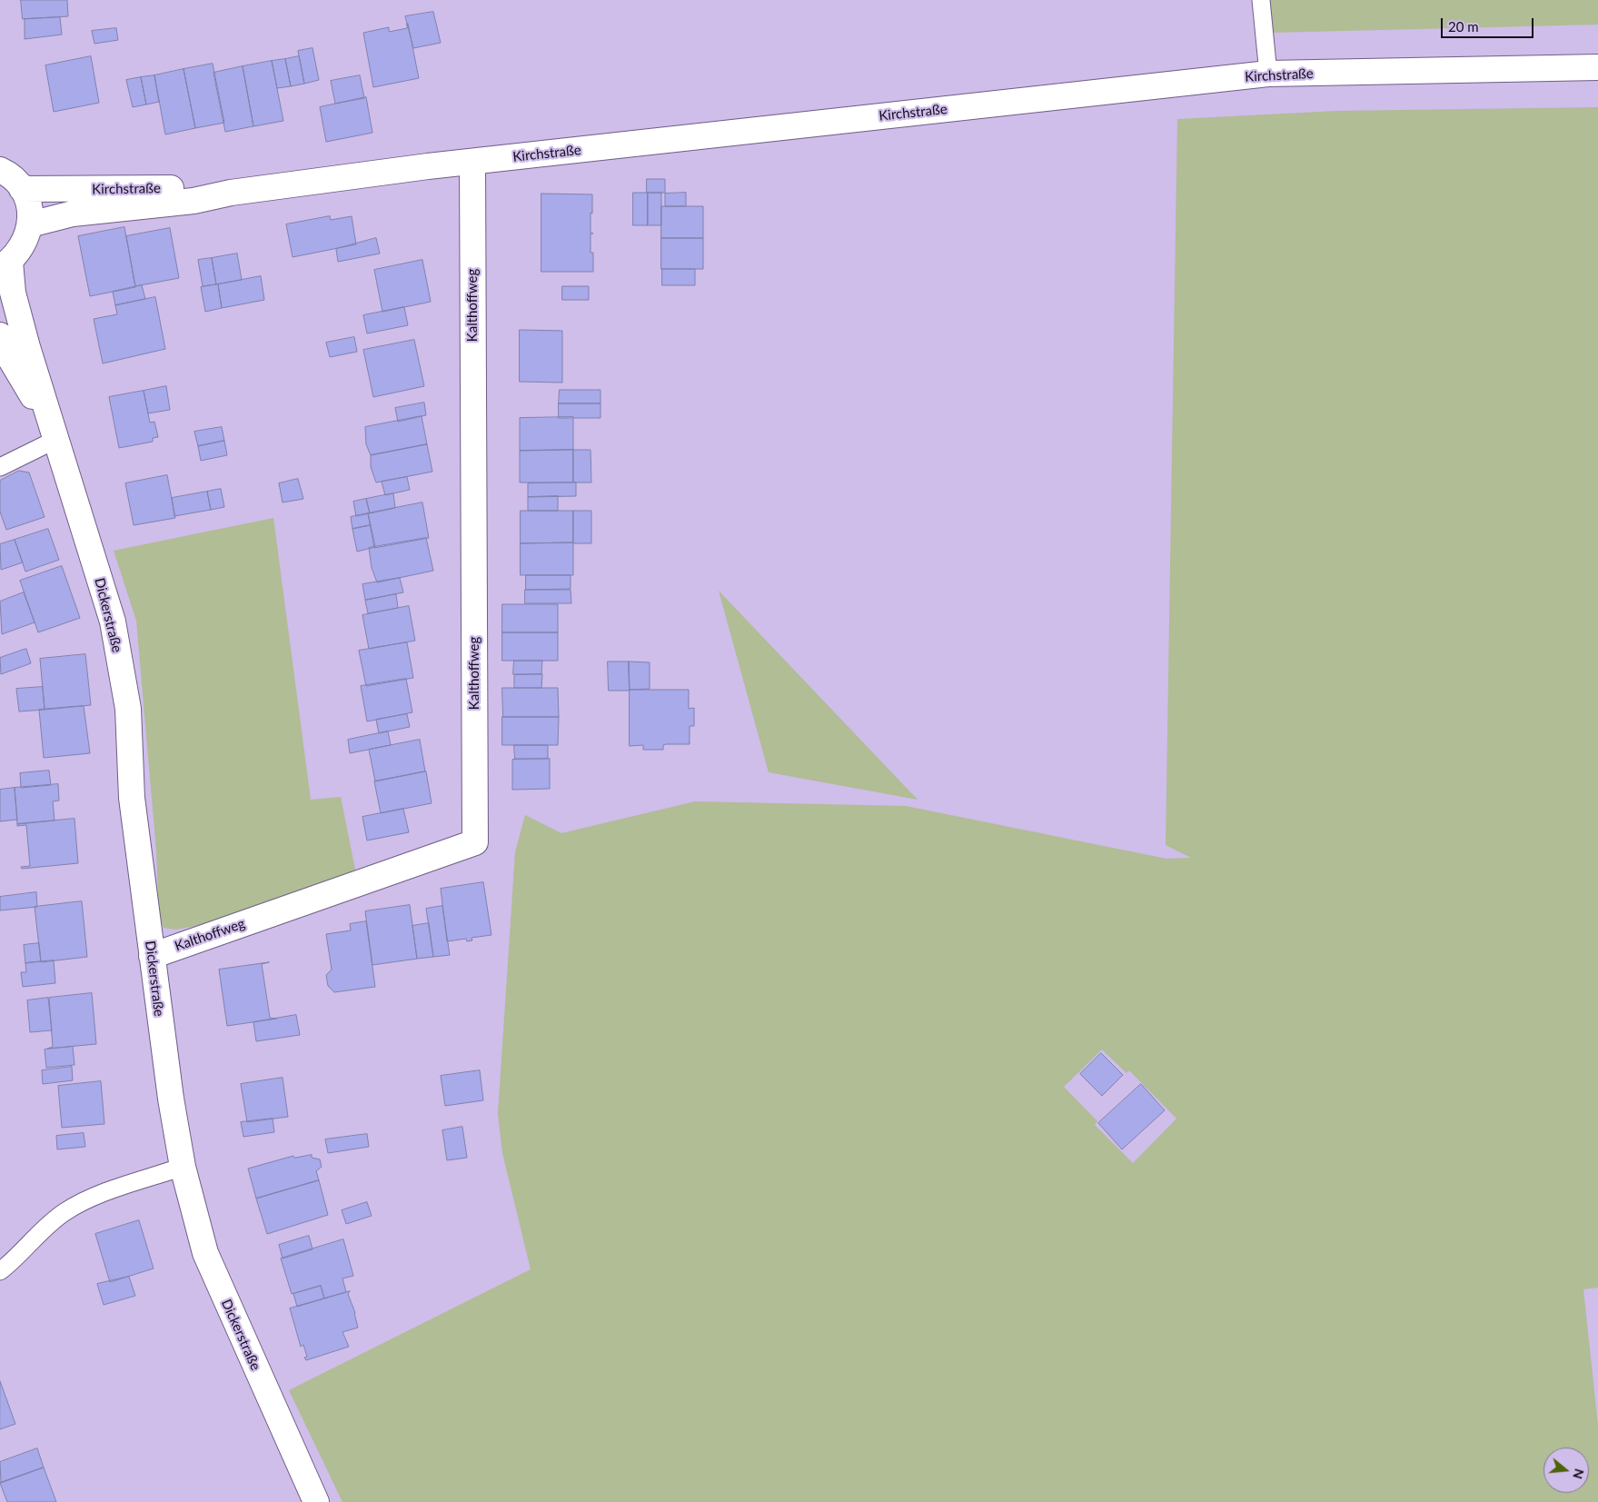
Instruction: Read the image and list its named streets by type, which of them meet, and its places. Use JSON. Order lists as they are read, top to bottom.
{
  "streets": {
    "street": ["Kirchstraße", "Kalthoffweg", "Dickerstraße"]
  },
  "crossings": [
    ["Kirchstraße", "Kalthoffweg"],
    ["Kalthoffweg", "Dickerstraße"]
  ],
  "scale_bar": "20 m",
  "north": "right"
}
